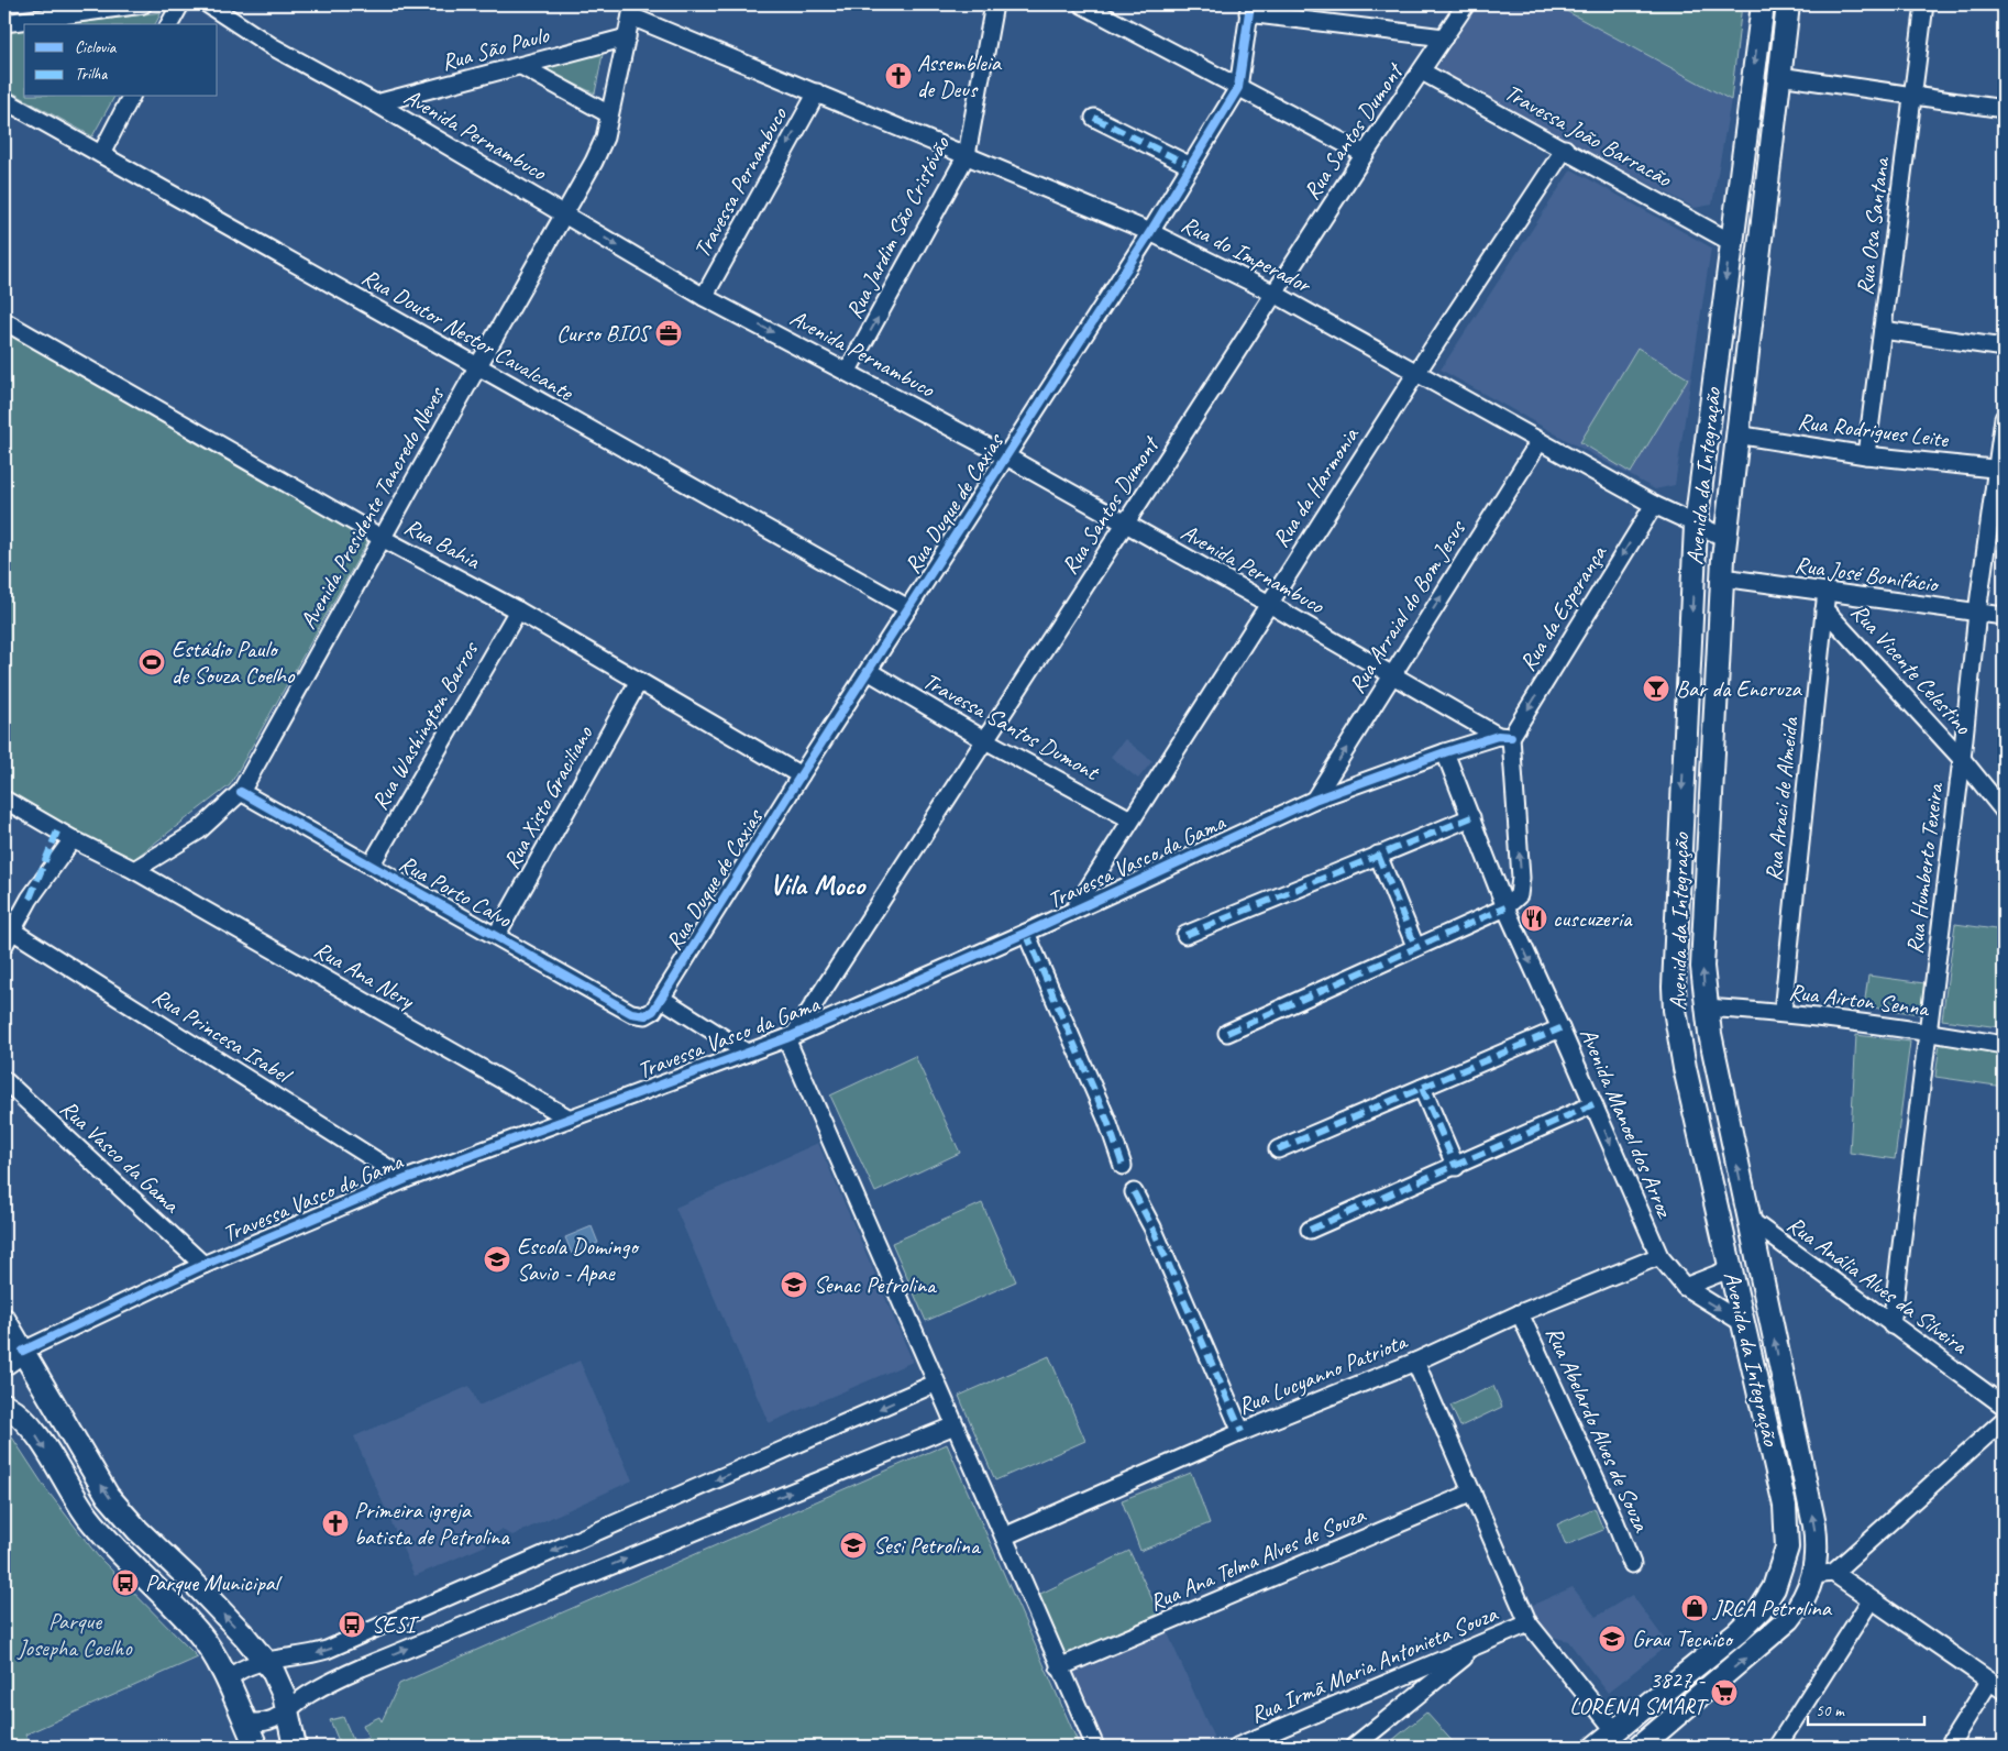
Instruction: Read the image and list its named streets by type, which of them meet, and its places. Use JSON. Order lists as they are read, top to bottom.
{
  "streets": {
    "main road": ["Avenida da Integração"],
    "street": [
      "Rua São Paulo",
      "Rua Santos Dumont",
      "Avenida Pernambuco",
      "Travessa João Barracão",
      "Travessa Pernambuco",
      "Rua Osa Santana",
      "Rua Jardim São Cristóvão",
      "Rua do Imperador",
      "Rua Doutor Nestor Cavalcante",
      "Rua Rodrigues Leite",
      "Rua da Harmonia",
      "Rua Duque de Caxias",
      "Avenida Presidente Tancredo Neves",
      "Rua Bahia",
      "Rua José Bonifácio",
      "Rua Arraial do Bom Jesus",
      "Rua da Esperança",
      "Rua Vicente Celestino",
      "Rua Washington Barros",
      "Travessa Santos Dumont",
      "Rua Xisto Graciliano",
      "Rua Araci de Almeida",
      "Travessa Vasco da Gama",
      "Rua Humberto Texeira",
      "Rua Porto Calvo",
      "Rua Ana Nery",
      "Rua Airton Senna",
      "Rua Princesa Isabel",
      "Avenida Manoel dos Arroz",
      "Rua Vasco da Gama",
      "Rua Anália Alves da Silveira",
      "Rua Lucyanno Patriota",
      "Rua Abelardo Alves de Souza",
      "Rua Ana Telma Alves de Souza",
      "Rua Irmã Maria Antonieta Souza"
    ]
  },
  "crossings": [
    ["Rua São Paulo", "Avenida Pernambuco"],
    ["Rua São Paulo", "Avenida Presidente Tancredo Neves"],
    ["Rua Santos Dumont", "Avenida Pernambuco"],
    ["Rua Santos Dumont", "Travessa João Barracão"],
    ["Rua Santos Dumont", "Rua do Imperador"],
    ["Rua Santos Dumont", "Travessa Santos Dumont"],
    ["Rua Santos Dumont", "Travessa Vasco da Gama"],
    ["Avenida Pernambuco", "Travessa Pernambuco"],
    ["Avenida Pernambuco", "Rua Jardim São Cristóvão"],
    ["Avenida Pernambuco", "Rua da Harmonia"],
    ["Avenida Pernambuco", "Rua Duque de Caxias"],
    ["Avenida Pernambuco", "Avenida Presidente Tancredo Neves"],
    ["Avenida Pernambuco", "Rua Arraial do Bom Jesus"],
    ["Avenida Pernambuco", "Rua da Esperança"],
    ["Avenida Pernambuco", "Travessa Vasco da Gama"],
    ["Travessa João Barracão", "Avenida da Integração"],
    ["Travessa João Barracão", "Rua da Harmonia"],
    ["Travessa Pernambuco", "Rua do Imperador"],
    ["Rua Osa Santana", "Rua Rodrigues Leite"],
    ["Rua Jardim São Cristóvão", "Rua do Imperador"],
    ["Rua do Imperador", "Avenida da Integração"],
    ["Rua do Imperador", "Rua da Harmonia"],
    ["Rua do Imperador", "Rua Duque de Caxias"],
    ["Rua do Imperador", "Avenida Presidente Tancredo Neves"],
    ["Rua do Imperador", "Rua Arraial do Bom Jesus"],
    ["Rua do Imperador", "Rua da Esperança"],
    ["Rua Doutor Nestor Cavalcante", "Rua Duque de Caxias"],
    ["Rua Doutor Nestor Cavalcante", "Avenida Presidente Tancredo Neves"],
    ["Rua Rodrigues Leite", "Avenida da Integração"],
    ["Rua Rodrigues Leite", "Rua Humberto Texeira"],
    ["Avenida da Integração", "Rua José Bonifácio"],
    ["Avenida da Integração", "Rua Airton Senna"],
    ["Avenida da Integração", "Avenida Manoel dos Arroz"],
    ["Avenida da Integração", "Rua Anália Alves da Silveira"],
    ["Rua da Harmonia", "Travessa Santos Dumont"],
    ["Rua da Harmonia", "Travessa Vasco da Gama"],
    ["Rua Duque de Caxias", "Rua Bahia"],
    ["Rua Duque de Caxias", "Travessa Santos Dumont"],
    ["Rua Duque de Caxias", "Rua Porto Calvo"],
    ["Avenida Presidente Tancredo Neves", "Rua Bahia"],
    ["Avenida Presidente Tancredo Neves", "Rua Porto Calvo"],
    ["Avenida Presidente Tancredo Neves", "Rua Ana Nery"],
    ["Rua Bahia", "Rua Washington Barros"],
    ["Rua Bahia", "Rua Xisto Graciliano"],
    ["Rua José Bonifácio", "Rua Araci de Almeida"],
    ["Rua José Bonifácio", "Rua Humberto Texeira"],
    ["Rua Arraial do Bom Jesus", "Travessa Vasco da Gama"],
    ["Rua da Esperança", "Travessa Vasco da Gama"],
    ["Rua Vicente Celestino", "Rua Araci de Almeida"],
    ["Rua Vicente Celestino", "Rua Humberto Texeira"],
    ["Rua Washington Barros", "Rua Porto Calvo"],
    ["Rua Xisto Graciliano", "Rua Porto Calvo"],
    ["Rua Araci de Almeida", "Rua Airton Senna"],
    ["Travessa Vasco da Gama", "Rua Ana Nery"],
    ["Travessa Vasco da Gama", "Rua Princesa Isabel"],
    ["Travessa Vasco da Gama", "Avenida Manoel dos Arroz"],
    ["Travessa Vasco da Gama", "Rua Vasco da Gama"],
    ["Rua Humberto Texeira", "Rua Airton Senna"],
    ["Rua Humberto Texeira", "Rua Anália Alves da Silveira"],
    ["Avenida Manoel dos Arroz", "Rua Lucyanno Patriota"],
    ["Rua Lucyanno Patriota", "Rua Abelardo Alves de Souza"]
  ],
  "one_way": [
    "Travessa Pernambuco",
    "Rua Jardim São Cristóvão",
    "Rua Arraial do Bom Jesus",
    "Rua da Esperança",
    "Avenida Manoel dos Arroz"
  ],
  "districts": ["Vila Moco"],
  "parks": ["Parque Josepha Coelho"],
  "places": {
    "church": ["Assembleia de Deus", "Primeira igreja batista de Petrolina"],
    "office": ["Curso BIOS"],
    "sports": ["Estádio Paulo de Souza Coelho"],
    "bar": ["Bar da Encruza"],
    "restaurant": ["cuscuzeria"],
    "school or university": [
      "Escola Domingo Savio - Apae",
      "Senac Petrolina",
      "Sesi Petrolina",
      "Grau Tecnico"
    ],
    "bus stop": ["Parque Municipal", "SESI"],
    "shop": ["JRCA Petrolina"],
    "supermarket": ["3827 - LORENA SMART"]
  },
  "legend": ["Ciclovia", "Trilha"],
  "scale_bar": "50 m"
}
